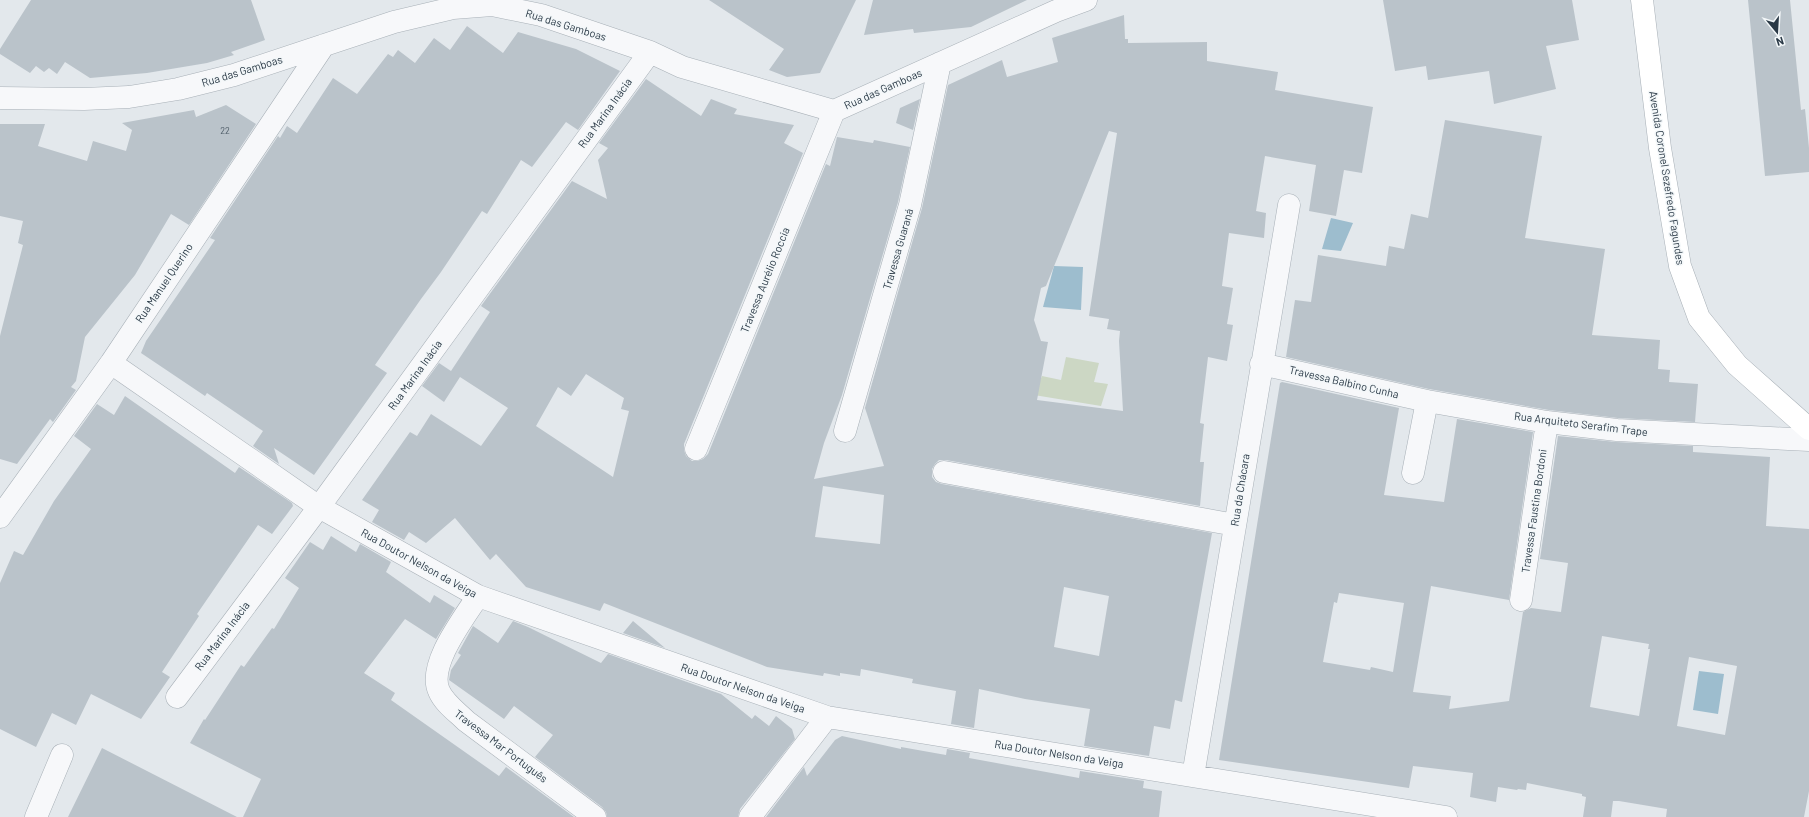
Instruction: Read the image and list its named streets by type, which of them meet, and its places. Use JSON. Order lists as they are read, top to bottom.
{
  "streets": {
    "main road": ["Avenida Coronel Sezefredo Fagundes"],
    "street": [
      "Rua das Gamboas",
      "Rua Marina Inácia",
      "Travessa Guaraná",
      "Travessa Aurélio Roccia",
      "Rua Manuel Querino",
      "Travessa Balbino Cunha",
      "Rua Arquiteto Serafim Trape",
      "Rua da Chácara",
      "Travessa Faustina Bordoni",
      "Rua Doutor Nelson da Veiga",
      "Travessa Mar Português"
    ]
  },
  "crossings": [
    ["Rua das Gamboas", "Rua Marina Inácia"],
    ["Rua das Gamboas", "Travessa Guaraná"],
    ["Rua das Gamboas", "Travessa Aurélio Roccia"],
    ["Rua das Gamboas", "Rua Manuel Querino"],
    ["Rua Marina Inácia", "Rua Doutor Nelson da Veiga"],
    ["Rua Manuel Querino", "Rua Doutor Nelson da Veiga"],
    ["Travessa Balbino Cunha", "Rua Arquiteto Serafim Trape"],
    ["Travessa Balbino Cunha", "Rua da Chácara"],
    ["Rua Arquiteto Serafim Trape", "Travessa Faustina Bordoni"],
    ["Rua da Chácara", "Rua Doutor Nelson da Veiga"],
    ["Rua Doutor Nelson da Veiga", "Travessa Mar Português"]
  ],
  "house_numbers": ["22"],
  "north": "bottom"
}
